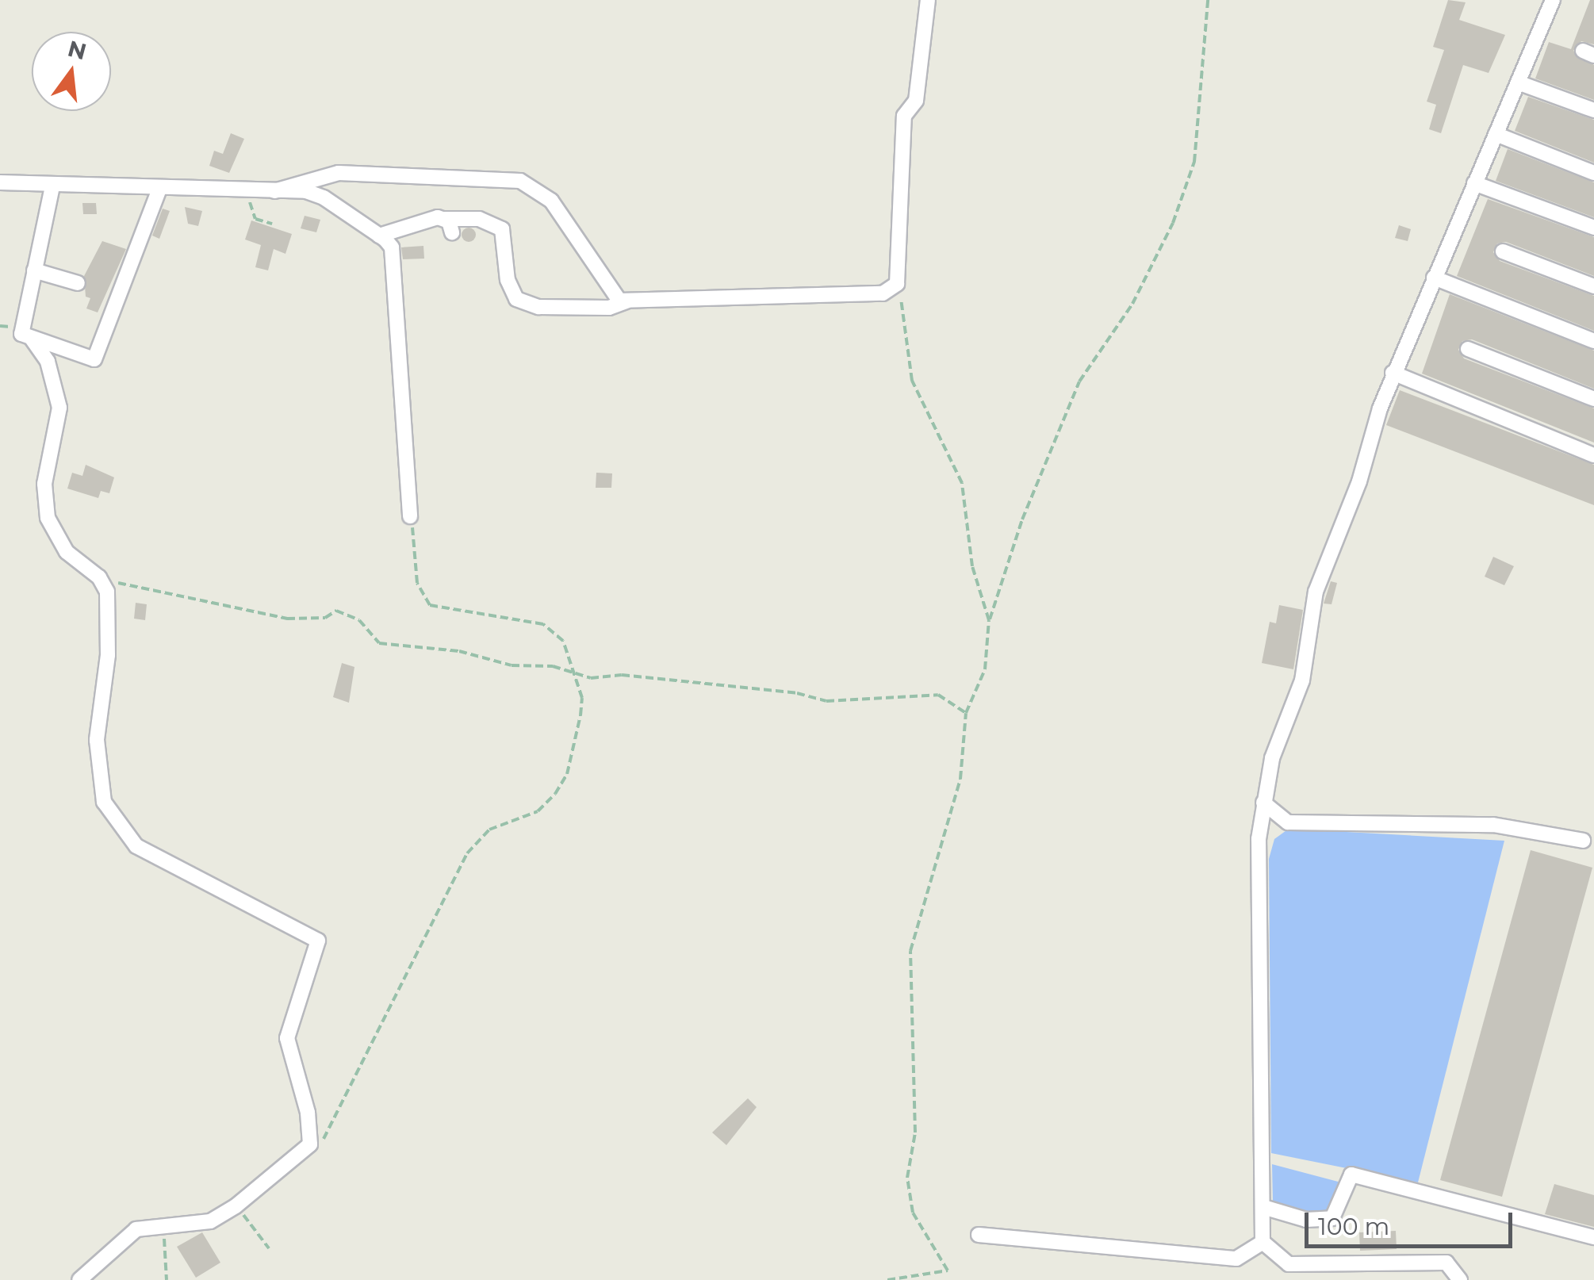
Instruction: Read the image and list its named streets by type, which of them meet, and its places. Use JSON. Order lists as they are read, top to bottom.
{
  "scale_bar": "100 m",
  "north": "top"
}
